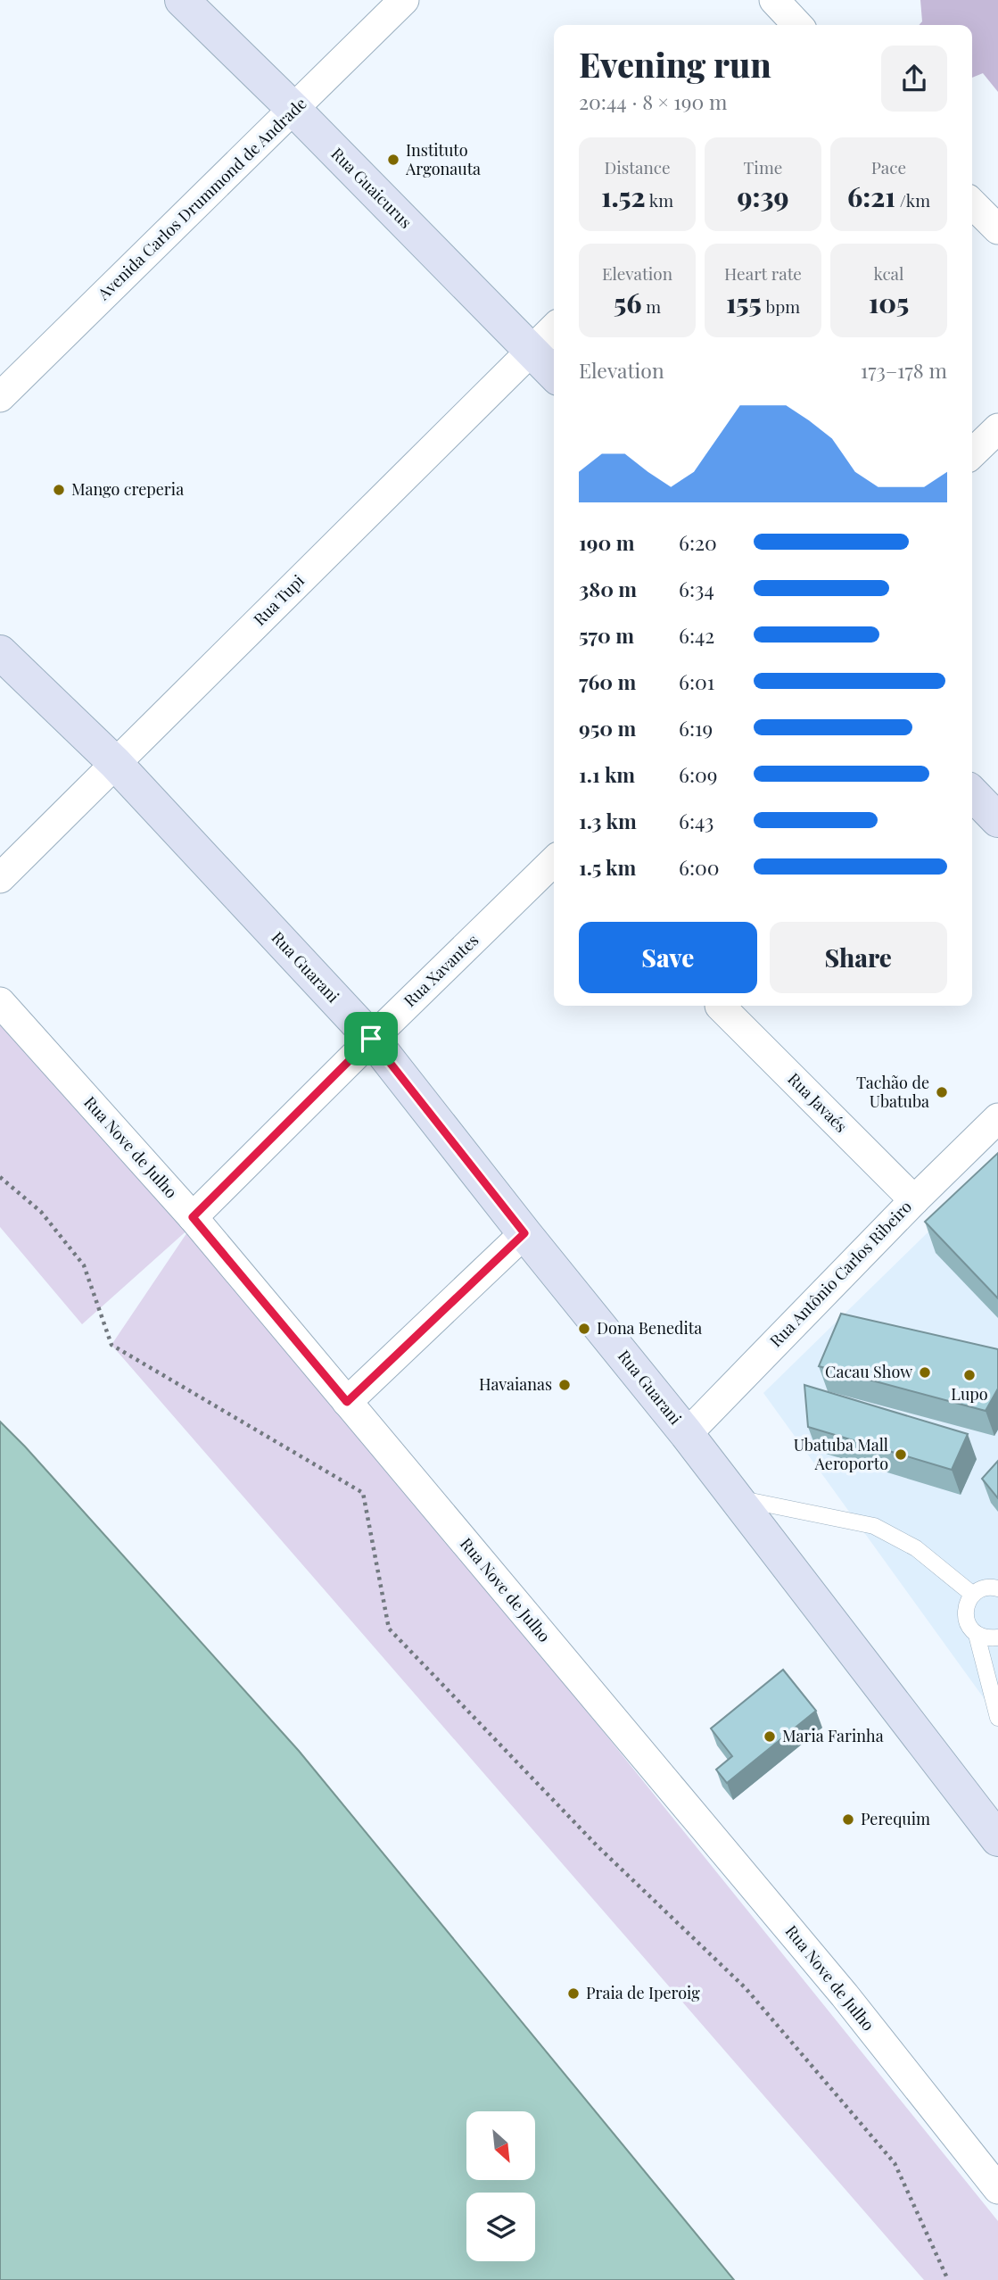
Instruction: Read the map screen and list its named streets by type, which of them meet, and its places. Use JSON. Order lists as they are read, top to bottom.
{
  "streets": {
    "main road": ["Rua Guaicurus", "Rua Guarani"],
    "street": [
      "Avenida Carlos Drummond de Andrade",
      "Rua Tupi",
      "Rua Xavantes",
      "Rua Javaés",
      "Rua Nove de Julho",
      "Rua Antônio Carlos Ribeiro"
    ]
  },
  "crossings": [
    ["Rua Guaicurus", "Avenida Carlos Drummond de Andrade"],
    ["Rua Guaicurus", "Rua Tupi"],
    ["Rua Tupi", "Rua Guarani"],
    ["Rua Guarani", "Rua Xavantes"],
    ["Rua Guarani", "Rua Antônio Carlos Ribeiro"],
    ["Rua Xavantes", "Rua Nove de Julho"],
    ["Rua Javaés", "Rua Antônio Carlos Ribeiro"]
  ],
  "places": [
    "Instituto Argonauta",
    "Mango creperia",
    "Tachão de Ubatuba",
    "Dona Benedita",
    "Cacau Show",
    "Lupo",
    "Havaianas",
    "Ubatuba Mall Aeroporto",
    "Maria Farinha",
    "Perequim",
    "Praia de Iperoig"
  ],
  "north": "bottom right",
  "page": {
    "heading": ["Evening run", "20:44 · 8 × 190 m"],
    "stats": [
      ["Distance", "1.52 km"],
      ["Time", "9:39"],
      ["Pace", "6:21 /km"],
      ["Elevation", "56 m"],
      ["Heart rate", "155 bpm"],
      ["kcal", "105"]
    ],
    "chart": ["Elevation", "173–178 m"],
    "list": [
      {
        "name": "190 m",
        "note": "6:20"
      },
      {
        "name": "380 m",
        "note": "6:34"
      },
      {
        "name": "570 m",
        "note": "6:42"
      },
      {
        "name": "760 m",
        "note": "6:01"
      },
      {
        "name": "950 m",
        "note": "6:19"
      },
      {
        "name": "1.1 km",
        "note": "6:09"
      },
      {
        "name": "1.3 km",
        "note": "6:43"
      },
      {
        "name": "1.5 km",
        "note": "6:00"
      }
    ],
    "buttons": ["Save", "Share"]
  }
}
